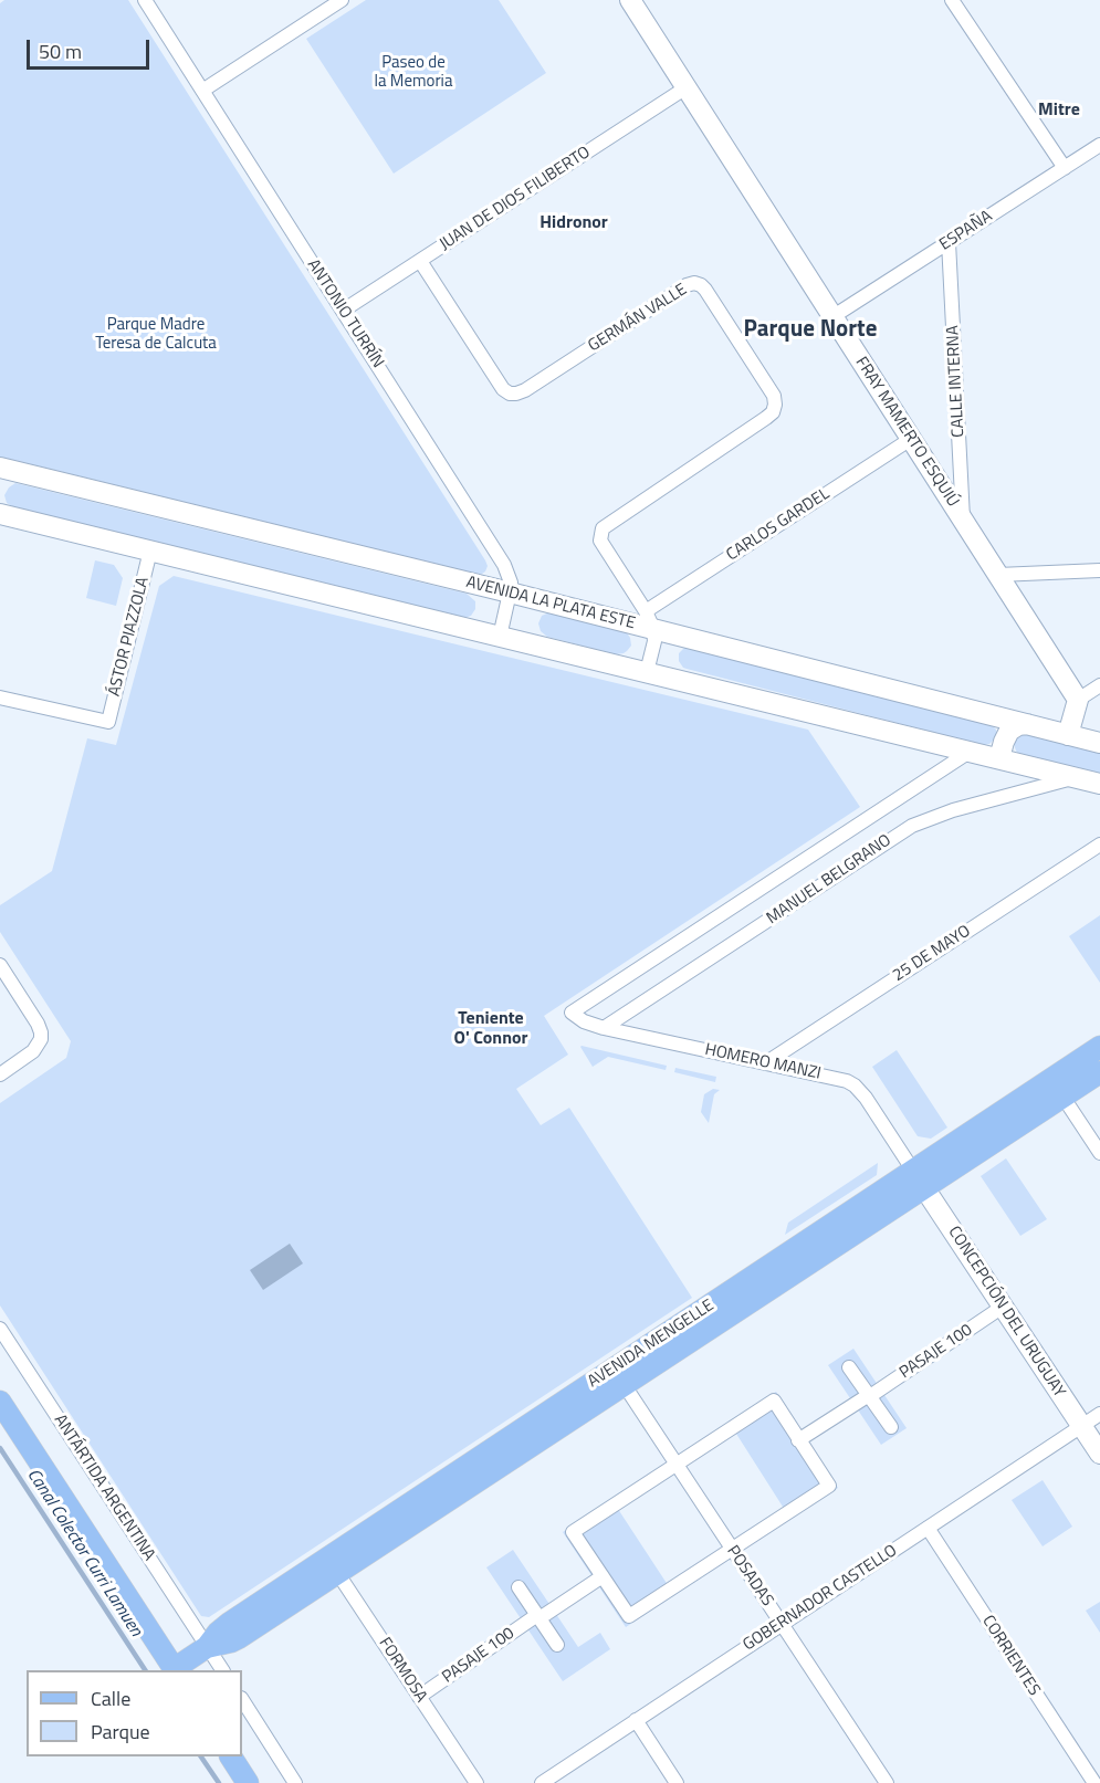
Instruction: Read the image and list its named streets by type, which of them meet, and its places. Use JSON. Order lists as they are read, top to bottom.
{
  "streets": {
    "main road": [
      "FRAY MAMERTO ESQUIÚ",
      "AVENIDA LA PLATA ESTE",
      "CONCEPCIÓN DEL URUGUAY",
      "AVENIDA MENGELLE"
    ],
    "street": [
      "JUAN DE DIOS FILIBERTO",
      "ESPAÑA",
      "ANTONIO TURRÍN",
      "GERMÁN VALLE",
      "CALLE INTERNA",
      "CARLOS GARDEL",
      "ÁSTOR PIAZZOLA",
      "MANUEL BELGRANO",
      "25 DE MAYO",
      "HOMERO MANZI",
      "PASAJE 100",
      "ANTÁRTIDA ARGENTINA",
      "POSADAS",
      "GOBERNADOR CASTELLO",
      "CORRIENTES",
      "FORMOSA"
    ]
  },
  "crossings": [
    ["JUAN DE DIOS FILIBERTO", "ANTONIO TURRÍN"],
    ["JUAN DE DIOS FILIBERTO", "GERMÁN VALLE"],
    ["JUAN DE DIOS FILIBERTO", "FRAY MAMERTO ESQUIÚ"],
    ["ESPAÑA", "CALLE INTERNA"],
    ["ESPAÑA", "FRAY MAMERTO ESQUIÚ"],
    ["ANTONIO TURRÍN", "AVENIDA LA PLATA ESTE"],
    ["GERMÁN VALLE", "CARLOS GARDEL"],
    ["GERMÁN VALLE", "AVENIDA LA PLATA ESTE"],
    ["CALLE INTERNA", "FRAY MAMERTO ESQUIÚ"],
    ["FRAY MAMERTO ESQUIÚ", "CARLOS GARDEL"],
    ["MANUEL BELGRANO", "HOMERO MANZI"],
    ["25 DE MAYO", "HOMERO MANZI"],
    ["HOMERO MANZI", "CONCEPCIÓN DEL URUGUAY"],
    ["HOMERO MANZI", "AVENIDA MENGELLE"],
    ["CONCEPCIÓN DEL URUGUAY", "AVENIDA MENGELLE"],
    ["CONCEPCIÓN DEL URUGUAY", "PASAJE 100"],
    ["CONCEPCIÓN DEL URUGUAY", "GOBERNADOR CASTELLO"],
    ["AVENIDA MENGELLE", "ANTÁRTIDA ARGENTINA"],
    ["AVENIDA MENGELLE", "POSADAS"],
    ["AVENIDA MENGELLE", "FORMOSA"],
    ["PASAJE 100", "FORMOSA"],
    ["POSADAS", "GOBERNADOR CASTELLO"],
    ["GOBERNADOR CASTELLO", "CORRIENTES"]
  ],
  "districts": [
    "Mitre",
    "Hidronor",
    "Parque Norte",
    "Teniente O' Connor"
  ],
  "water": ["Canal Colector Curri Lamuen"],
  "parks": ["Paseo de la Memoria", "Parque Madre Teresa de Calcuta"],
  "legend": ["Calle", "Parque"],
  "scale_bar": "50 m"
}
